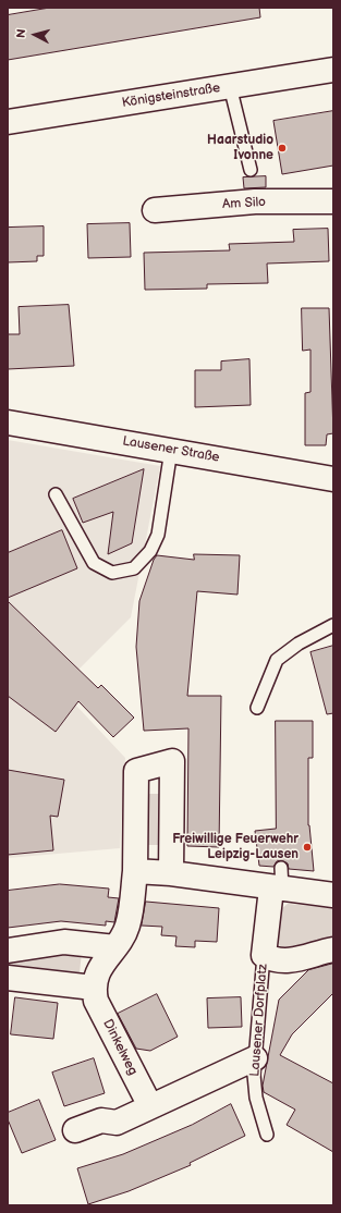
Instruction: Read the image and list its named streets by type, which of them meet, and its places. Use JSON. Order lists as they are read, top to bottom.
{
  "streets": {
    "street": [
      "Königsteinstraße",
      "Am Silo",
      "Lausener Straße",
      "Lausener Dorfplatz",
      "Dinkelweg"
    ]
  },
  "places": ["Haarstudio Ivonne", "Freiwillige Feuerwehr Leipzig-Lausen"],
  "north": "left"
}
